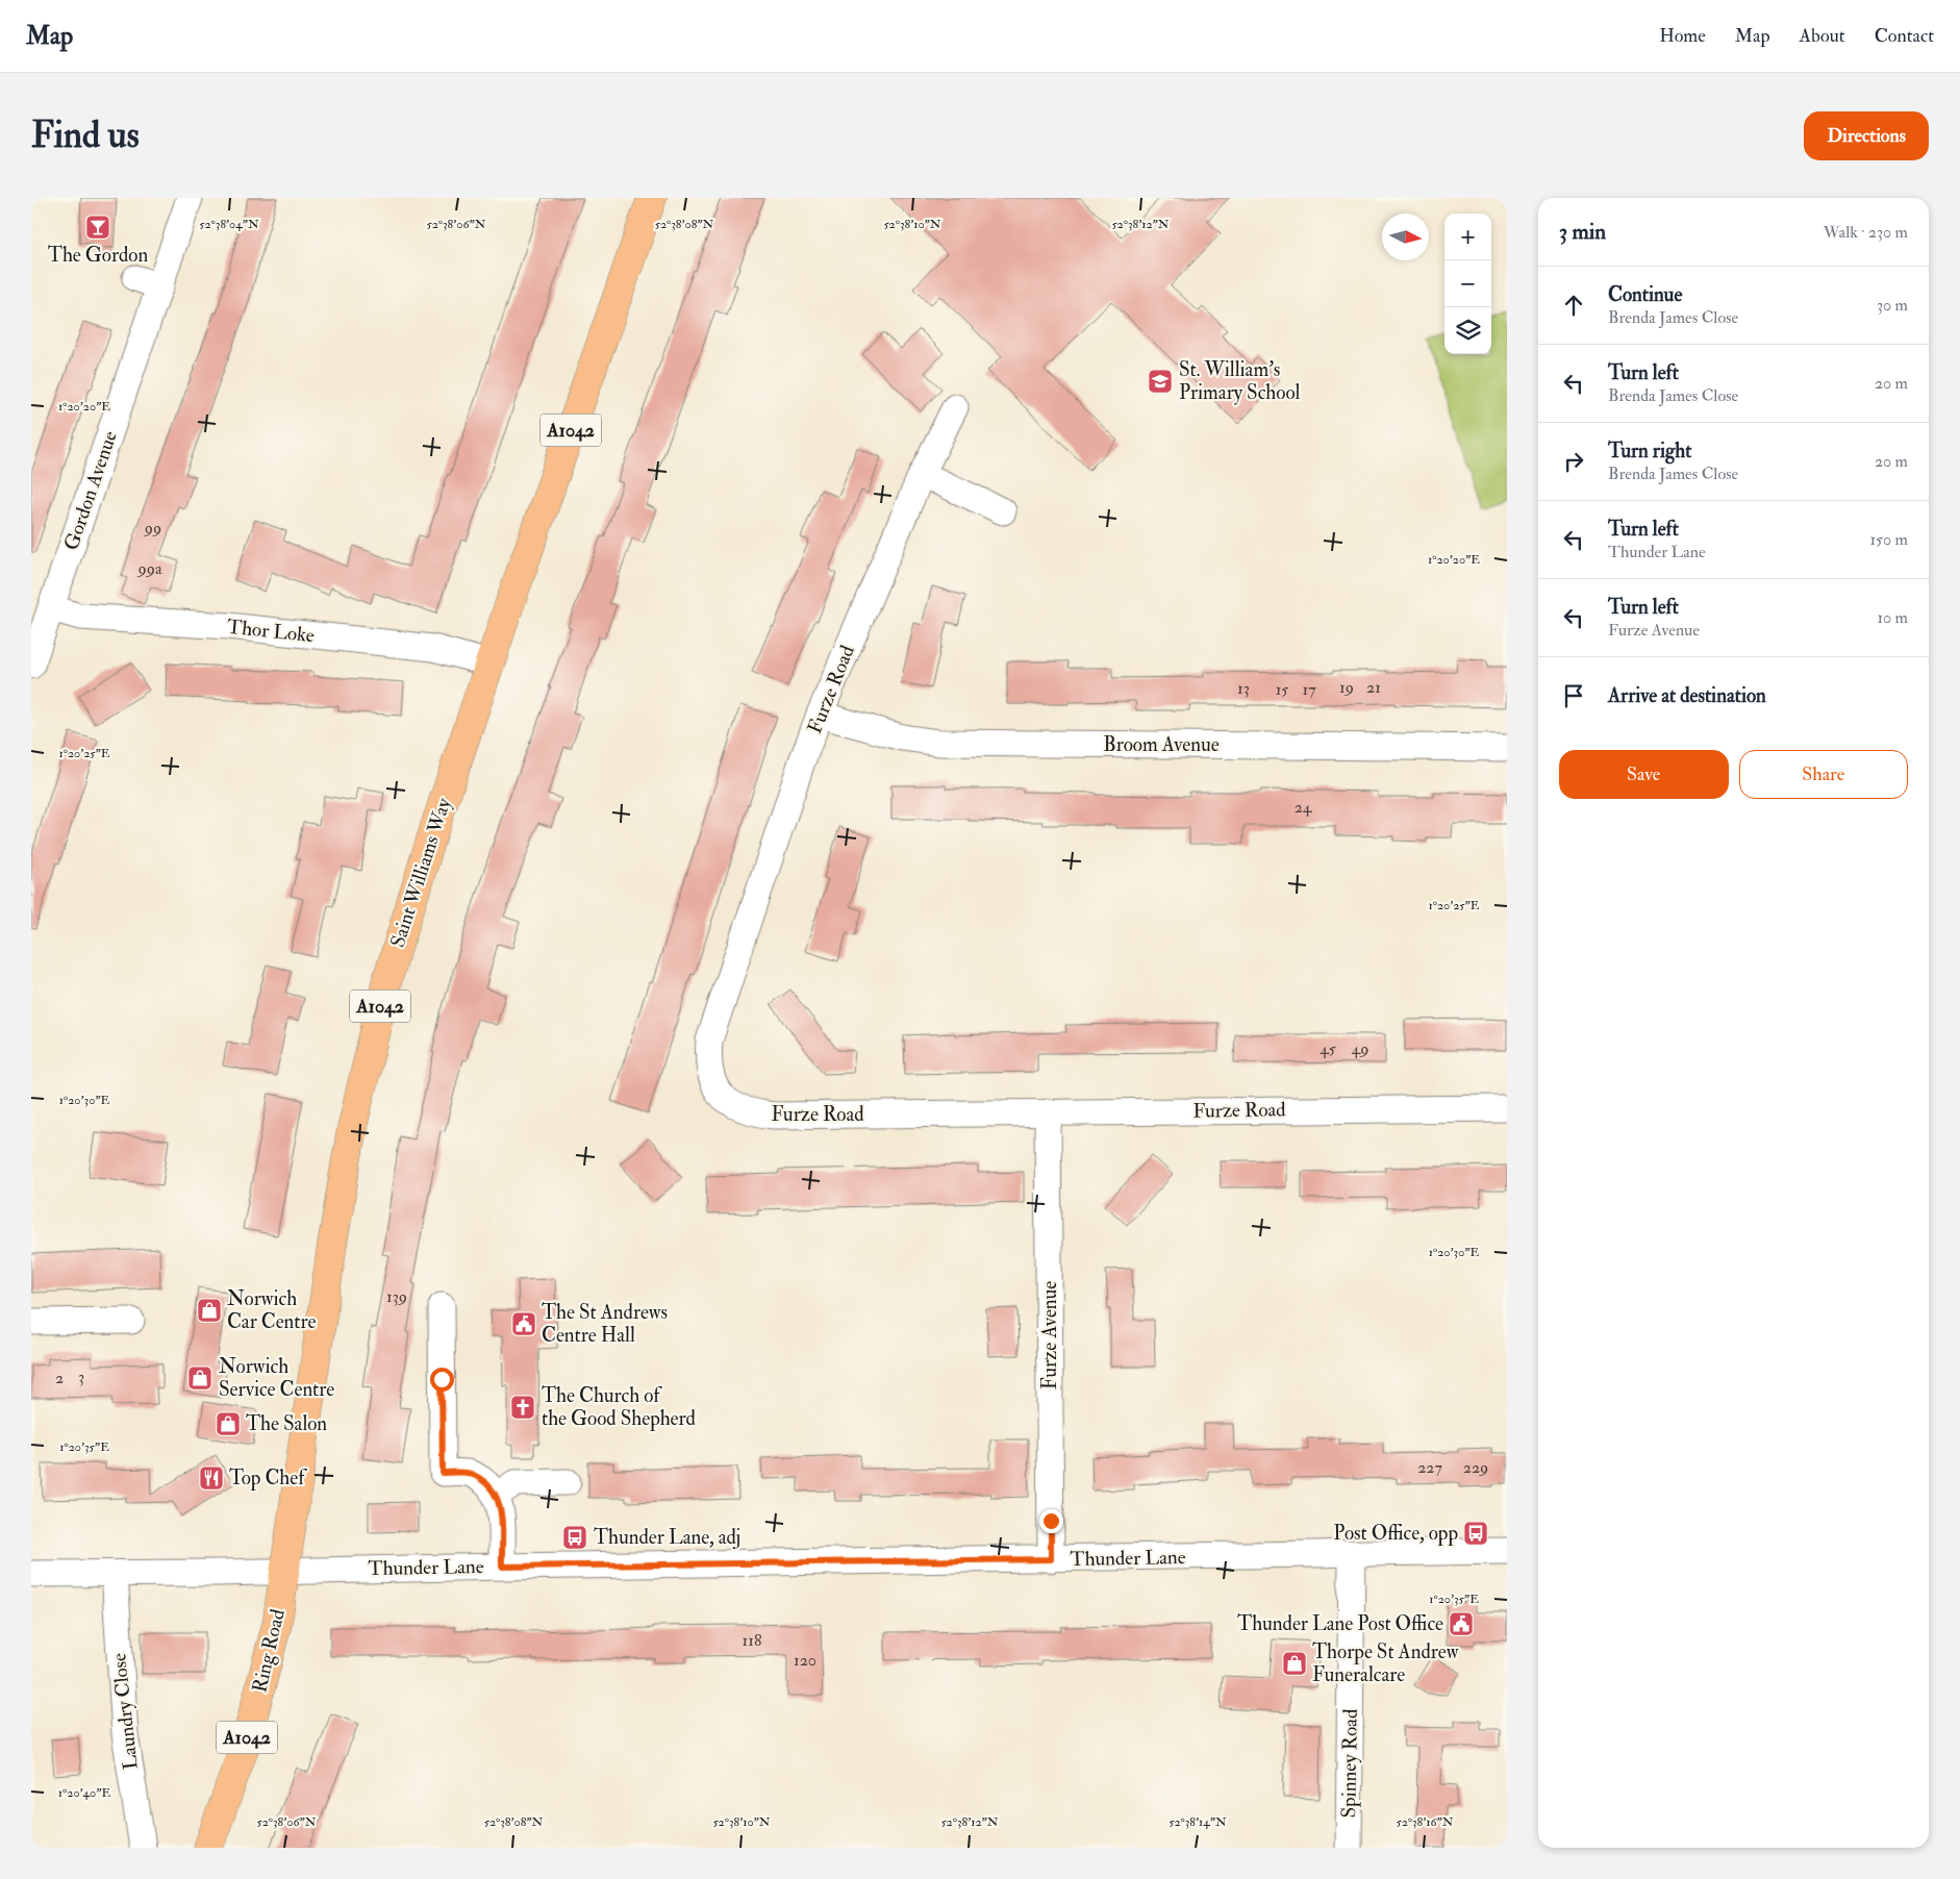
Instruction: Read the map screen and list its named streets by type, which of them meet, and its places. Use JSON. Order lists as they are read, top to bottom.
{
  "streets": {
    "highway": ["A1042", "Saint Williams Way", "Ring Road"],
    "street": [
      "Gordon Avenue",
      "Thor Loke",
      "Furze Road",
      "Broom Avenue",
      "Furze Avenue",
      "Thunder Lane",
      "Laundry Close",
      "Spinney Road"
    ]
  },
  "crossings": [
    ["Gordon Avenue", "Thor Loke"],
    ["Thor Loke", "Saint Williams Way"],
    ["Furze Road", "Broom Avenue"],
    ["Furze Road", "Furze Avenue"],
    ["Saint Williams Way", "Thunder Lane"],
    ["Saint Williams Way", "Ring Road"],
    ["Furze Avenue", "Thunder Lane"],
    ["Thunder Lane", "Ring Road"],
    ["Thunder Lane", "Laundry Close"],
    ["Thunder Lane", "Spinney Road"]
  ],
  "places": {
    "bar": ["The Gordon"],
    "school or university": ["St. William's Primary School"],
    "shop": [
      "Norwich Car Centre",
      "Norwich Service Centre",
      "The Salon",
      "Thorpe St Andrew Funeralcare"
    ],
    "public building": ["The St Andrews Centre Hall", "Thunder Lane Post Office"],
    "church": ["The Church of the Good Shepherd"],
    "restaurant": ["Top Chef"],
    "bus stop": ["Post Office, opp", "Thunder Lane, adj"]
  },
  "house_numbers": [
    "99",
    "99a",
    "19",
    "21",
    "13",
    "15",
    "17",
    "24",
    "45",
    "49",
    "139",
    "3",
    "2",
    "227",
    "229",
    "118",
    "120"
  ],
  "north": "right",
  "page": {
    "header": "Map",
    "nav": [
      "Home",
      "Map",
      "About",
      "Contact"
    ],
    "buttons": [
      "Directions",
      ["Save", "Share"]
    ],
    "title": "Find us",
    "heading": ["3 min", "Walk · 230 m"],
    "map_buttons": ["+", "−"],
    "list": [
      ["Continue", "Brenda James Close", "30 m"],
      ["Turn left", "Brenda James Close", "20 m"],
      ["Turn right", "Brenda James Close", "20 m"],
      ["Turn left", "Thunder Lane", "150 m"],
      ["Turn left", "Furze Avenue", "10 m"],
      "Arrive at destination"
    ]
  },
  "coordinates": [
    "52°38'04\"N",
    "52°38'06\"N",
    "52°38'08\"N",
    "52°38'10\"N",
    "52°38'12\"N",
    "1°20'20\"E",
    "1°20'25\"E",
    "1°20'30\"E",
    "1°20'35\"E",
    "1°20'40\"E",
    "52°38'14\"N",
    "52°38'16\"N"
  ]
}
